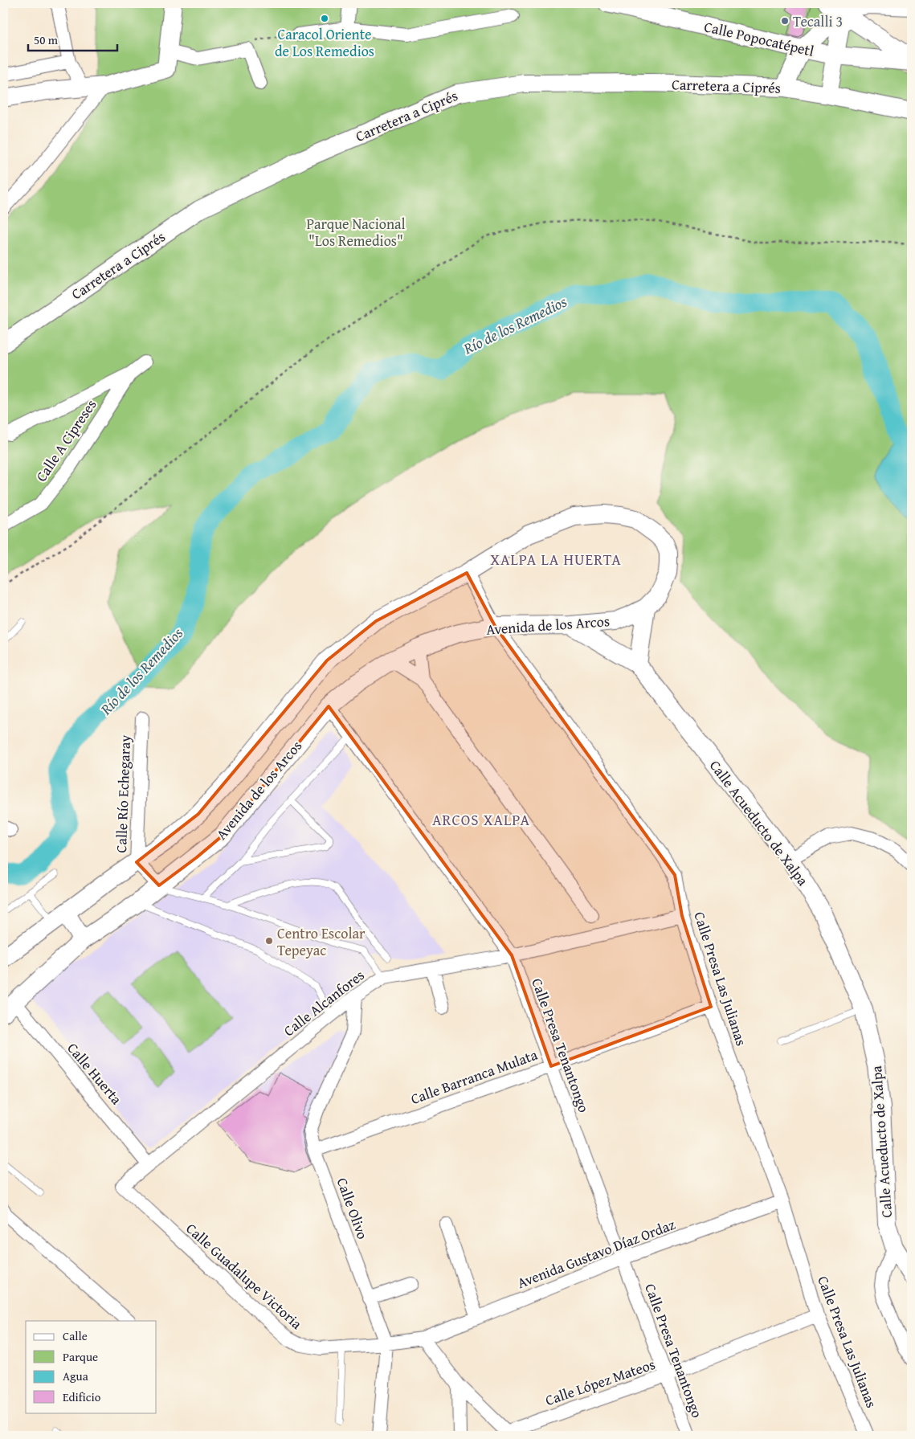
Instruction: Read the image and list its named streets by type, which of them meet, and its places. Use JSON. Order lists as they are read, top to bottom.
{
  "streets": {
    "main road": [
      "Calle Popocatépetl",
      "Carretera a Ciprés",
      "Avenida de los Arcos",
      "Calle Acueducto de Xalpa"
    ],
    "street": [
      "Calle A Cipreses",
      "Calle Río Echegaray",
      "Calle Presa Las Julianas",
      "Calle Alcanfores",
      "Calle Presa Tenantongo",
      "Calle Huerta",
      "Calle Barranca Mulata",
      "Calle Olivo",
      "Avenida Gustavo Díaz Ordaz",
      "Calle Guadalupe Victoria",
      "Calle López Mateos"
    ]
  },
  "crossings": [
    ["Avenida de los Arcos", "Calle Río Echegaray"],
    ["Avenida de los Arcos", "Calle Acueducto de Xalpa"],
    ["Avenida de los Arcos", "Calle Presa Las Julianas"],
    ["Avenida de los Arcos", "Calle Presa Tenantongo"],
    ["Avenida de los Arcos", "Calle Huerta"],
    ["Calle Presa Las Julianas", "Calle Alcanfores"],
    ["Calle Presa Las Julianas", "Calle Barranca Mulata"],
    ["Calle Presa Las Julianas", "Avenida Gustavo Díaz Ordaz"],
    ["Calle Presa Las Julianas", "Calle López Mateos"],
    ["Calle Alcanfores", "Calle Presa Tenantongo"],
    ["Calle Alcanfores", "Calle Huerta"],
    ["Calle Alcanfores", "Calle Olivo"],
    ["Calle Alcanfores", "Calle Guadalupe Victoria"],
    ["Calle Presa Tenantongo", "Calle Barranca Mulata"],
    ["Calle Presa Tenantongo", "Avenida Gustavo Díaz Ordaz"],
    ["Calle Presa Tenantongo", "Calle López Mateos"],
    ["Calle Barranca Mulata", "Calle Olivo"],
    ["Calle Olivo", "Calle Guadalupe Victoria"],
    ["Avenida Gustavo Díaz Ordaz", "Calle Guadalupe Victoria"]
  ],
  "districts": ["XALPA LA HUERTA", "ARCOS XALPA"],
  "water": ["Río de los Remedios"],
  "parks": ["Parque Nacional \"Los Remedios\""],
  "places": ["Caracol Oriente de Los Remedios", "Tecalli 3", "Centro Escolar Tepeyac"],
  "legend": [
    "Calle",
    "Parque",
    "Agua",
    "Edificio"
  ],
  "scale_bar": "50 m"
}
